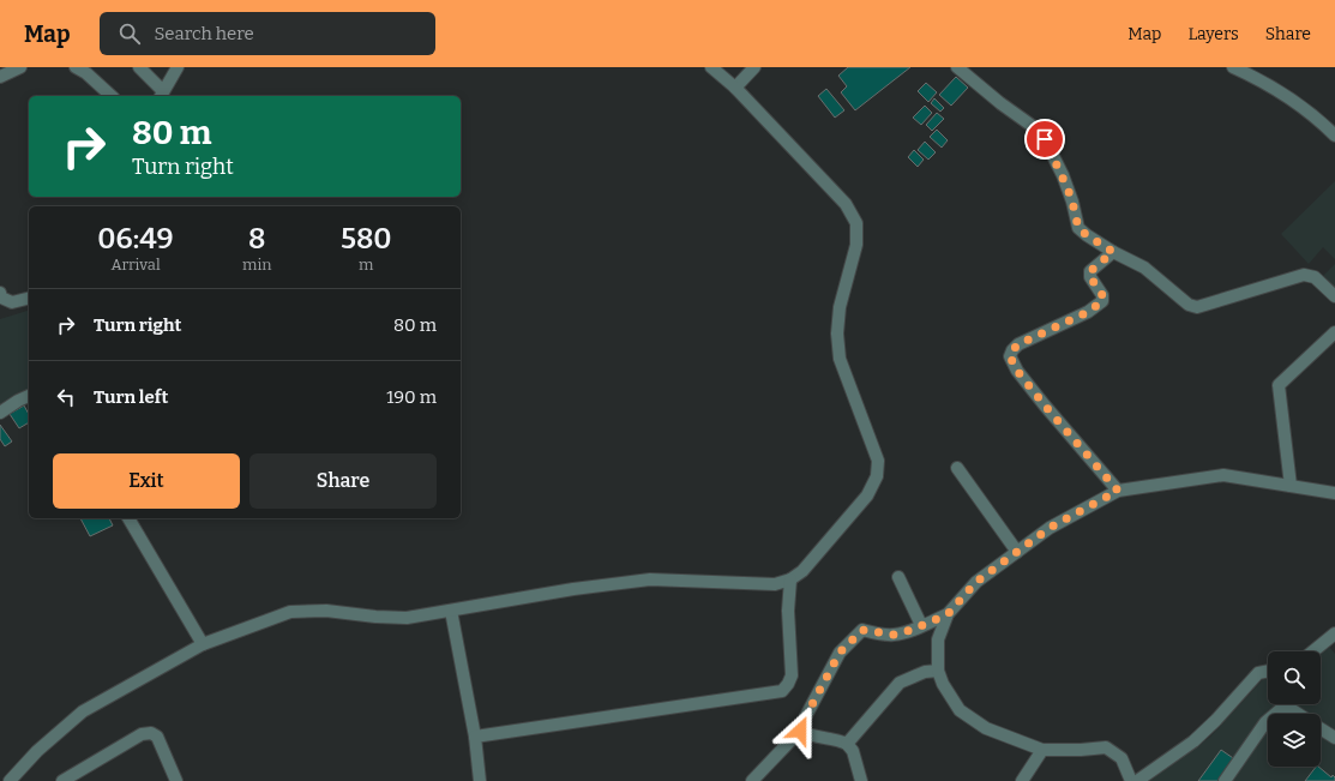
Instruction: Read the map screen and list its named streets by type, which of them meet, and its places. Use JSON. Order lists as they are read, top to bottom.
{
  "page": {
    "header": "Map",
    "search": "Search here",
    "nav": ["Map", "Layers", "Share"],
    "turn": ["80 m", "Turn right"],
    "eta": [
      "06:49",
      "Arrival",
      "8",
      "min",
      "580",
      "m"
    ],
    "list": [
      {
        "name": "Turn right",
        "value": "80 m"
      },
      {
        "name": "Turn left",
        "value": "190 m"
      }
    ],
    "buttons": ["Exit", "Share"]
  }
}
